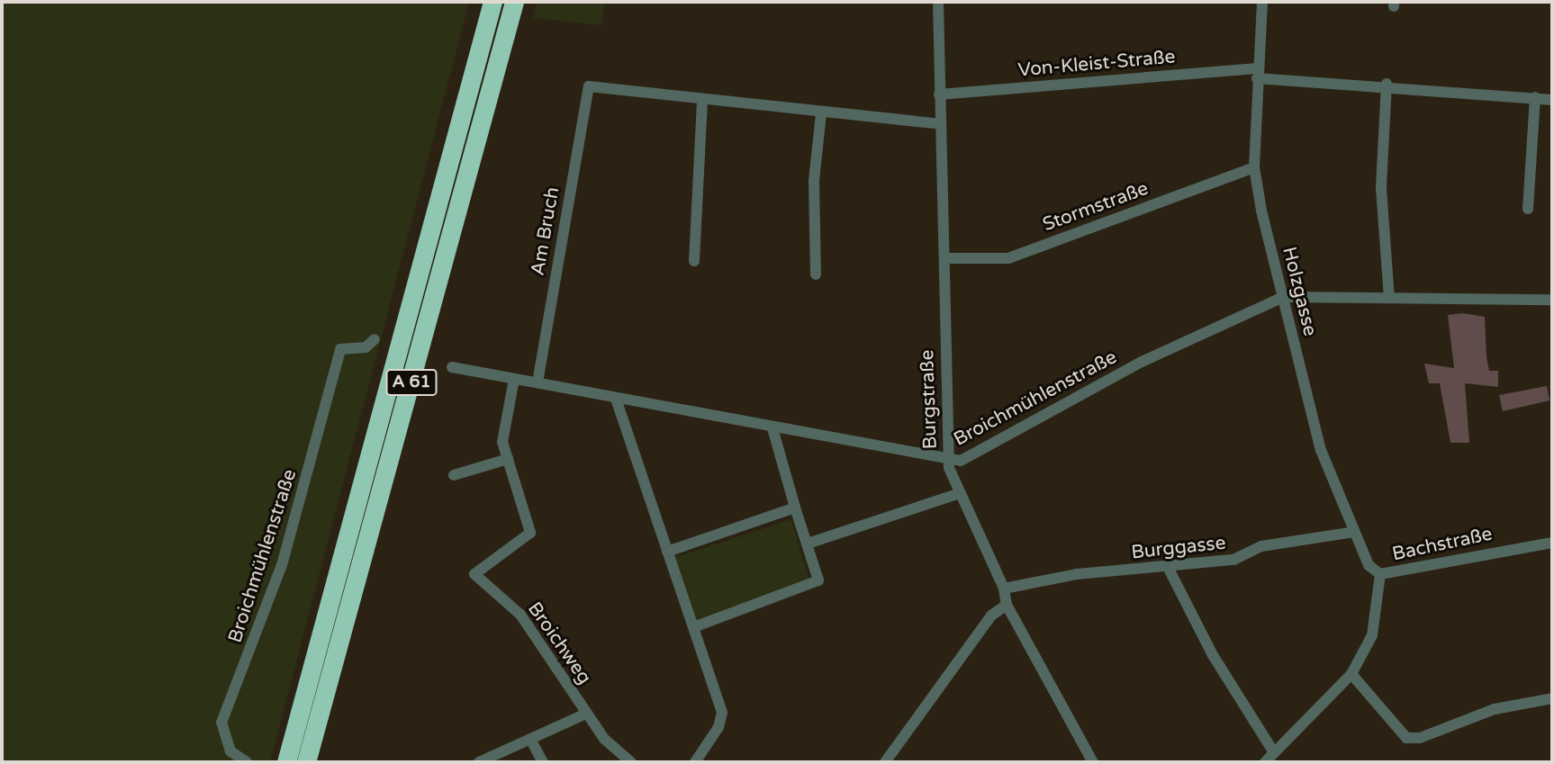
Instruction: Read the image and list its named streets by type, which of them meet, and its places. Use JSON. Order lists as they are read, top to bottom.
{
  "streets": {
    "highway": ["A 61"],
    "street": [
      "Von-Kleist-Straße",
      "Stormstraße",
      "Am Bruch",
      "Holzgasse",
      "Broichmühlenstraße",
      "Burgstraße",
      "Bachstraße",
      "Burggasse",
      "Broichweg"
    ]
  },
  "crossings": [
    ["Von-Kleist-Straße", "Holzgasse"],
    ["Von-Kleist-Straße", "Burgstraße"],
    ["Stormstraße", "Holzgasse"],
    ["Stormstraße", "Burgstraße"],
    ["Am Bruch", "Broichmühlenstraße"],
    ["Holzgasse", "Broichmühlenstraße"],
    ["Holzgasse", "Bachstraße"],
    ["Holzgasse", "Burggasse"],
    ["Broichmühlenstraße", "Burgstraße"],
    ["Broichmühlenstraße", "Broichweg"],
    ["Burgstraße", "Burggasse"]
  ]
}
